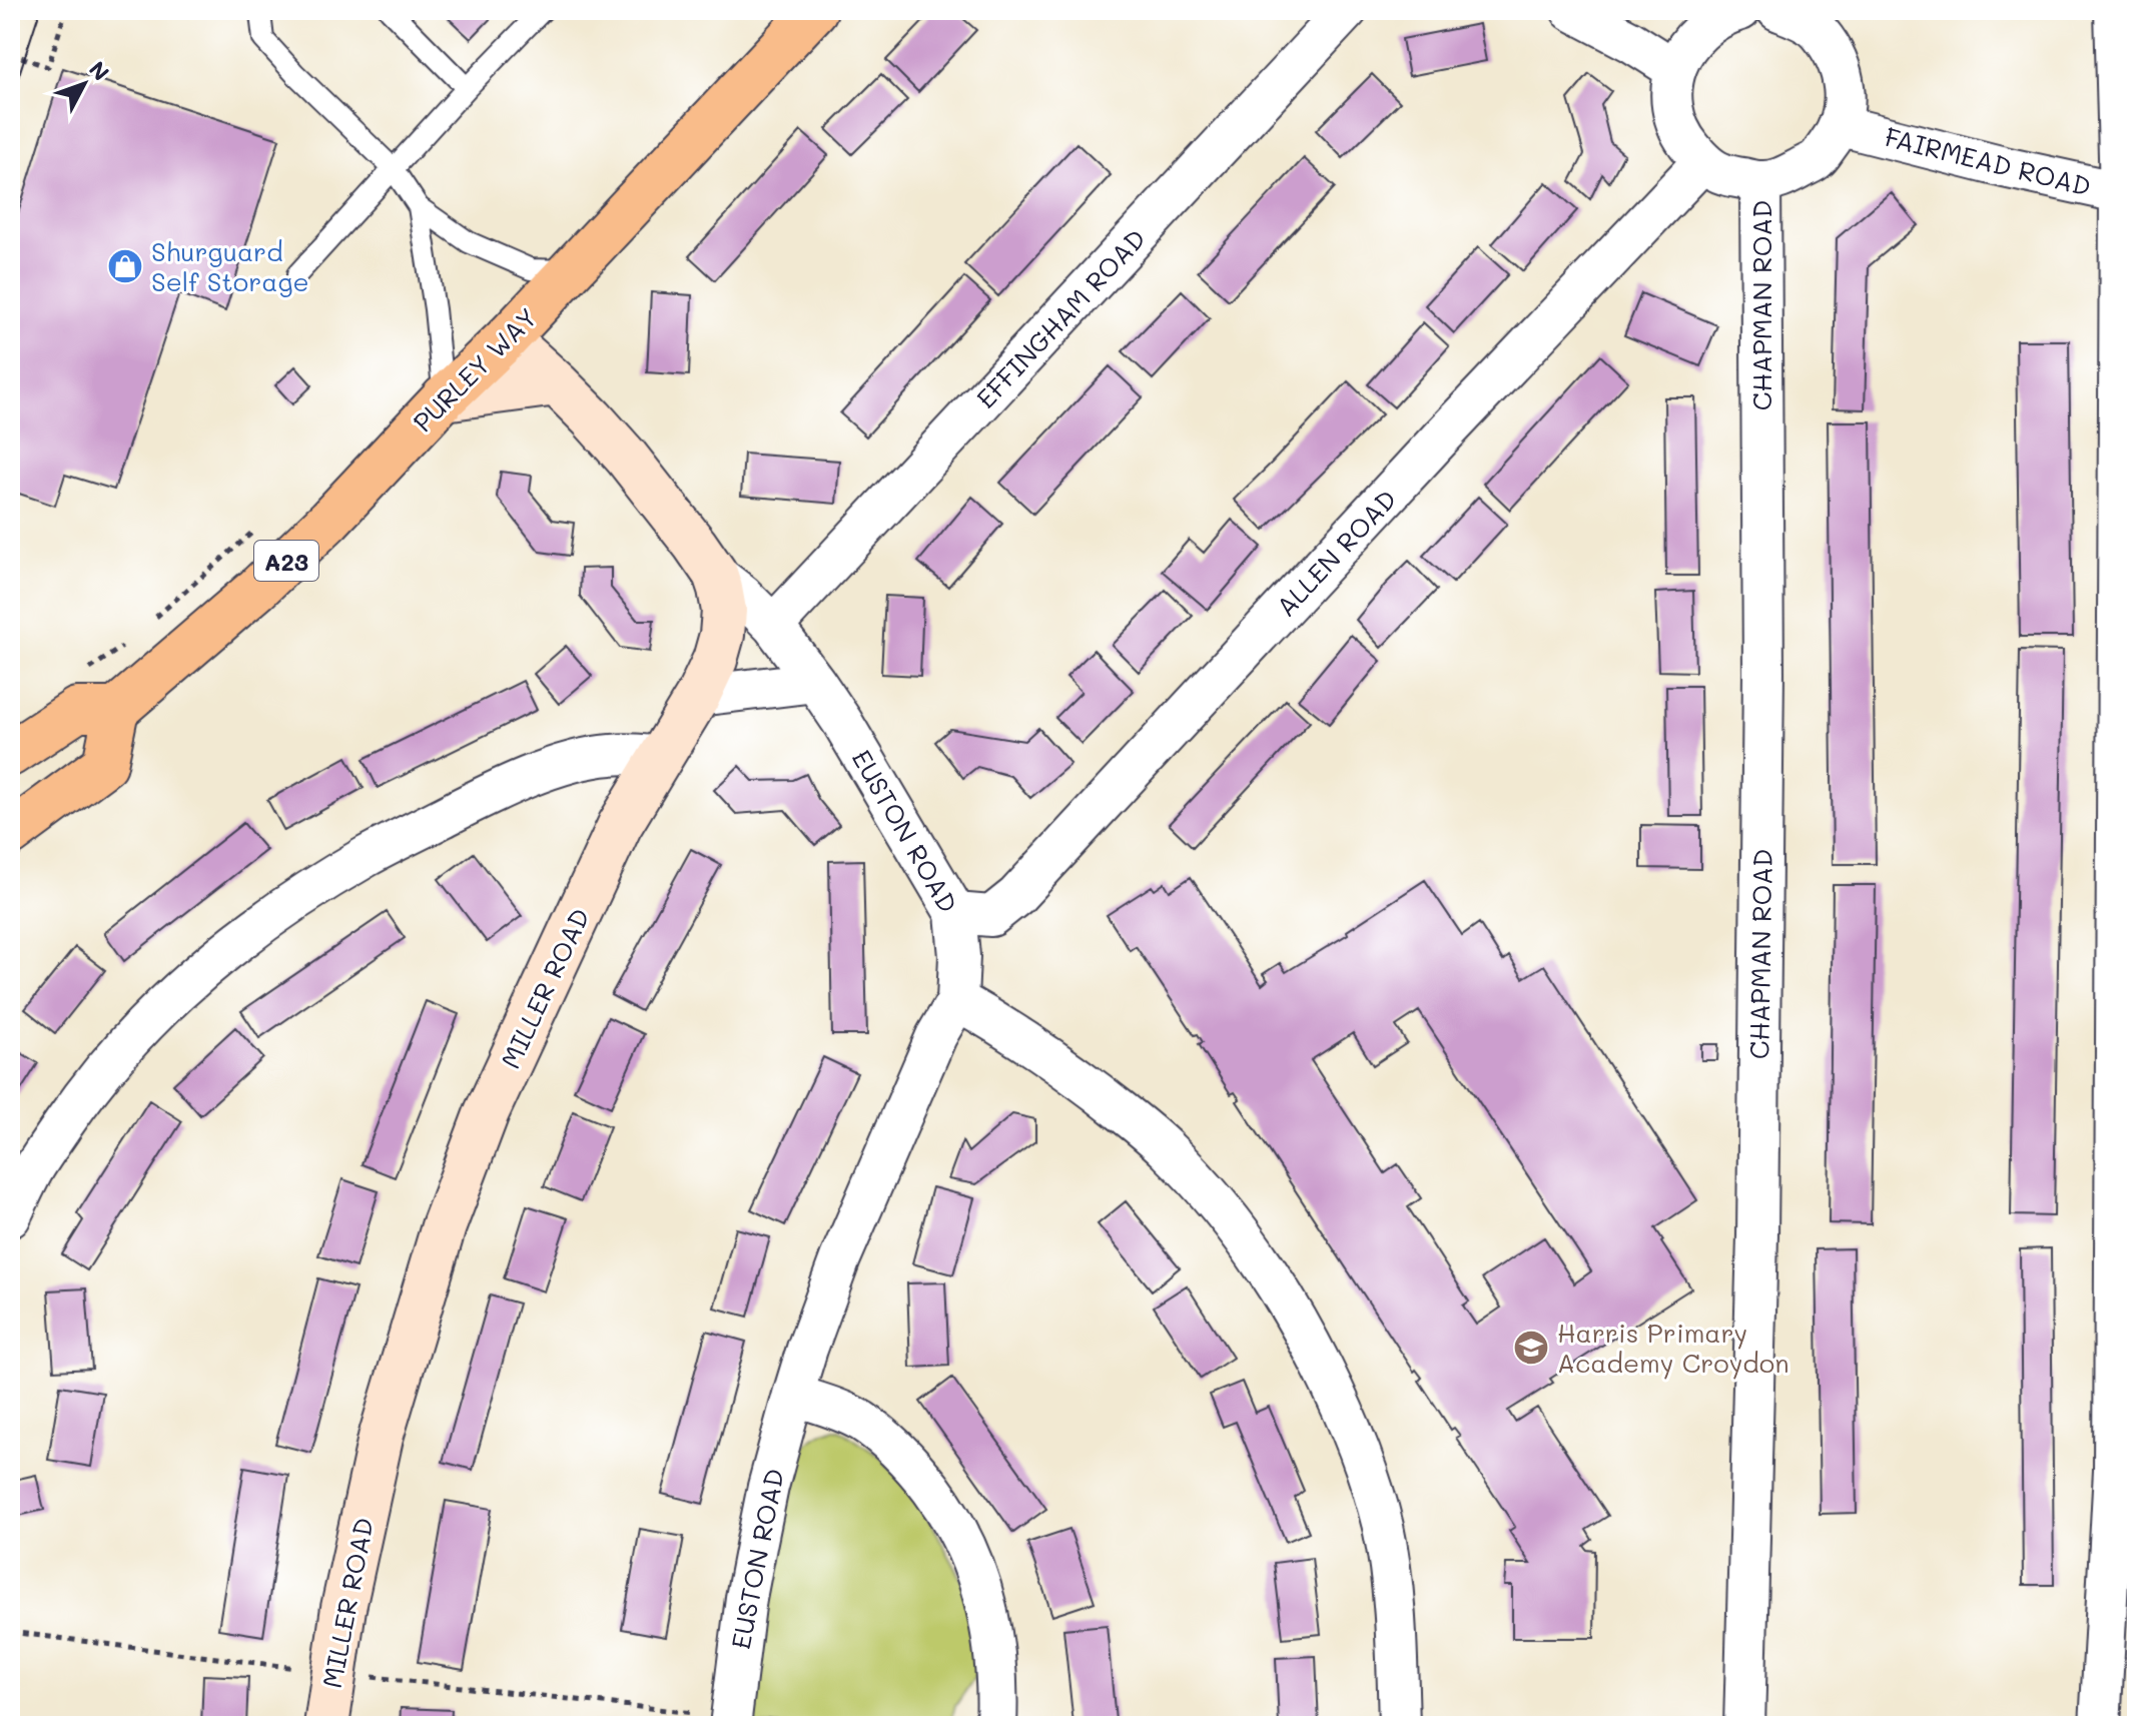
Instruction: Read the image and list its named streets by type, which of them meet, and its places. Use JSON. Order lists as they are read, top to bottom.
{
  "streets": {
    "highway": ["PURLEY WAY", "A23"],
    "street": [
      "FAIRMEAD ROAD",
      "CHAPMAN ROAD",
      "EFFINGHAM ROAD",
      "ALLEN ROAD",
      "EUSTON ROAD",
      "MILLER ROAD"
    ]
  },
  "crossings": [
    ["EFFINGHAM ROAD", "EUSTON ROAD"],
    ["PURLEY WAY", "MILLER ROAD"],
    ["ALLEN ROAD", "EUSTON ROAD"],
    ["EUSTON ROAD", "MILLER ROAD"]
  ],
  "places": {
    "shop": ["Shurguard Self Storage"],
    "school or university": ["Harris Primary Academy Croydon"]
  },
  "north": "top right"
}
